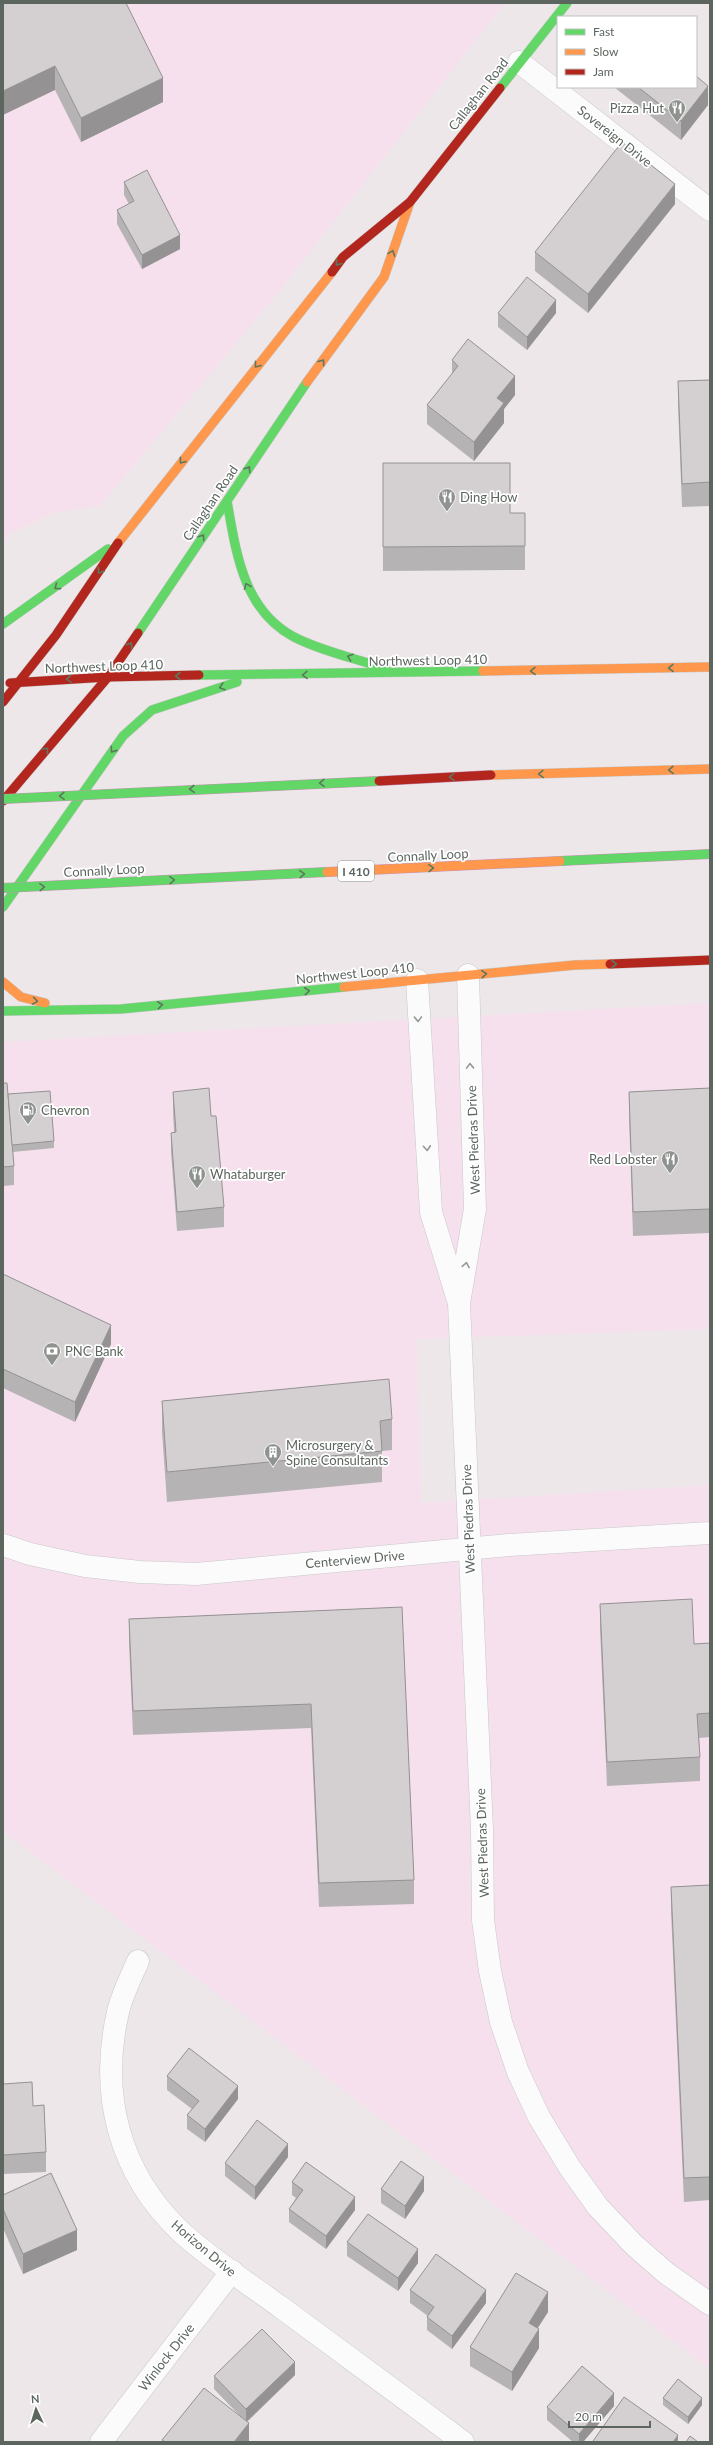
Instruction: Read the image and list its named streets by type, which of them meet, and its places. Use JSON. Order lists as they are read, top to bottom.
{
  "streets": {
    "main road": [
      "Callaghan Road",
      "Northwest Loop 410",
      "Connally Loop",
      "I 410"
    ],
    "street": [
      "Sovereign Drive",
      "West Piedras Drive",
      "Centerview Drive",
      "Horizon Drive",
      "Winlock Drive"
    ]
  },
  "crossings": [
    ["Callaghan Road", "Sovereign Drive"],
    ["Callaghan Road", "Northwest Loop 410"],
    ["Northwest Loop 410", "West Piedras Drive"],
    ["West Piedras Drive", "Centerview Drive"],
    ["Horizon Drive", "Winlock Drive"]
  ],
  "one_way": ["Connally Loop"],
  "places": {
    "restaurant": [
      "Pizza Hut",
      "Ding How",
      "Red Lobster",
      "Whataburger"
    ],
    "fuel station": ["Chevron"],
    "bank": ["PNC Bank"],
    "building": ["Microsurgery & Spine Consultants"]
  },
  "legend": ["Fast", "Slow", "Jam"],
  "scale_bar": "20 m",
  "north": "top"
}
